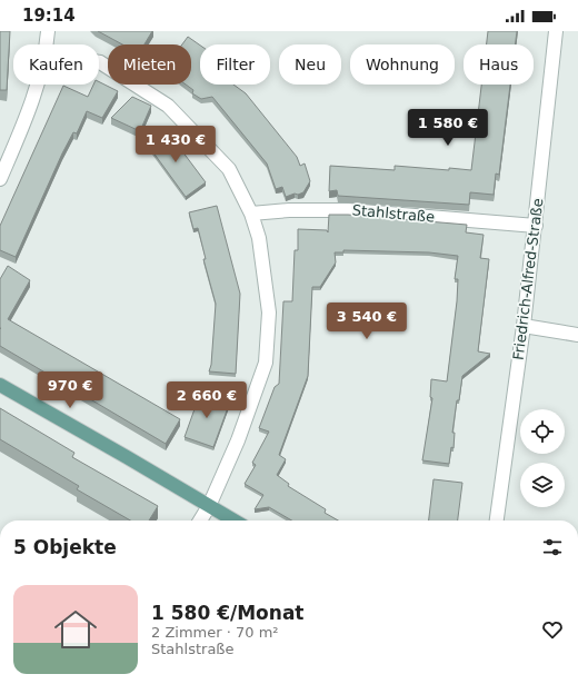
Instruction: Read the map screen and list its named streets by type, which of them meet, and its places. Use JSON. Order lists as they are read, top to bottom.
{
  "streets": {
    "street": ["Stahlstraße", "Friedrich-Alfred-Straße"]
  },
  "crossings": [
    ["Stahlstraße", "Friedrich-Alfred-Straße"]
  ],
  "page": {
    "status": "19:14",
    "chip": [
      "Kaufen",
      "Mieten",
      "Filter",
      "Neu",
      "Wohnung",
      "Haus"
    ],
    "price": [
      "1 580 €",
      "1 430 €",
      "3 540 €",
      "970 €",
      "2 660 €"
    ],
    "heading": "5 Objekte",
    "list": [
      {
        "name": "1 580 €/Monat",
        "note": "2 Zimmer · 70 m² · Stahlstraße"
      }
    ]
  }
}
